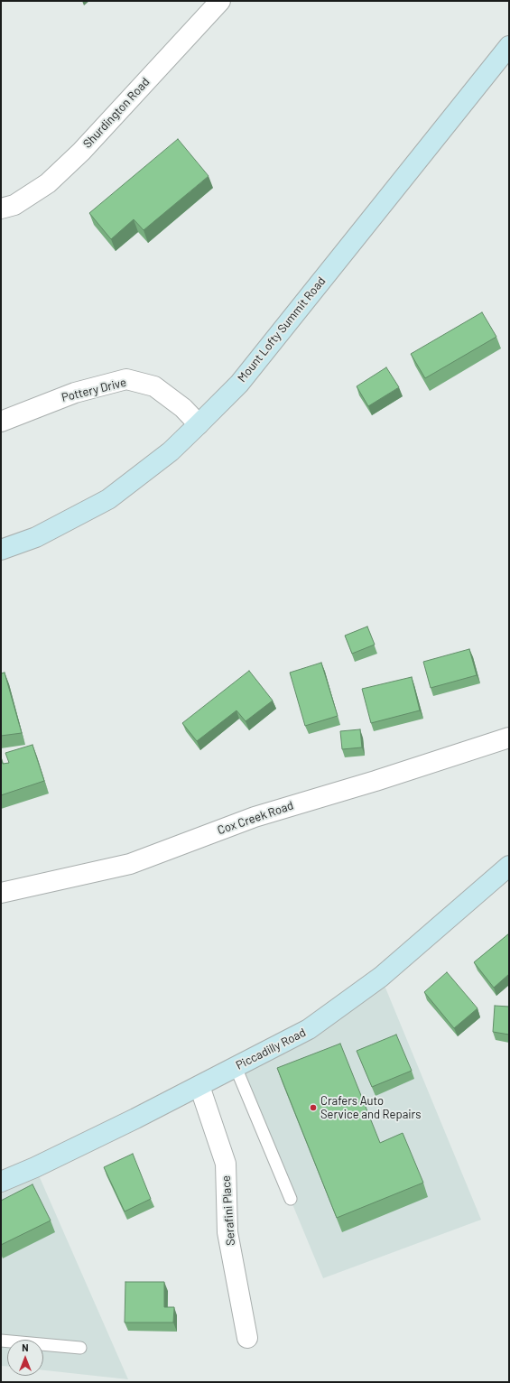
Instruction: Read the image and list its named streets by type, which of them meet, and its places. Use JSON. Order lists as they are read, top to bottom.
{
  "streets": {
    "main road": ["Mount Lofty Summit Road", "Piccadilly Road"],
    "street": [
      "Shurdington Road",
      "Pottery Drive",
      "Cox Creek Road",
      "Serafini Place"
    ]
  },
  "crossings": [
    ["Mount Lofty Summit Road", "Pottery Drive"],
    ["Piccadilly Road", "Serafini Place"]
  ],
  "places": ["Crafers Auto Service and Repairs"],
  "north": "top"
}
